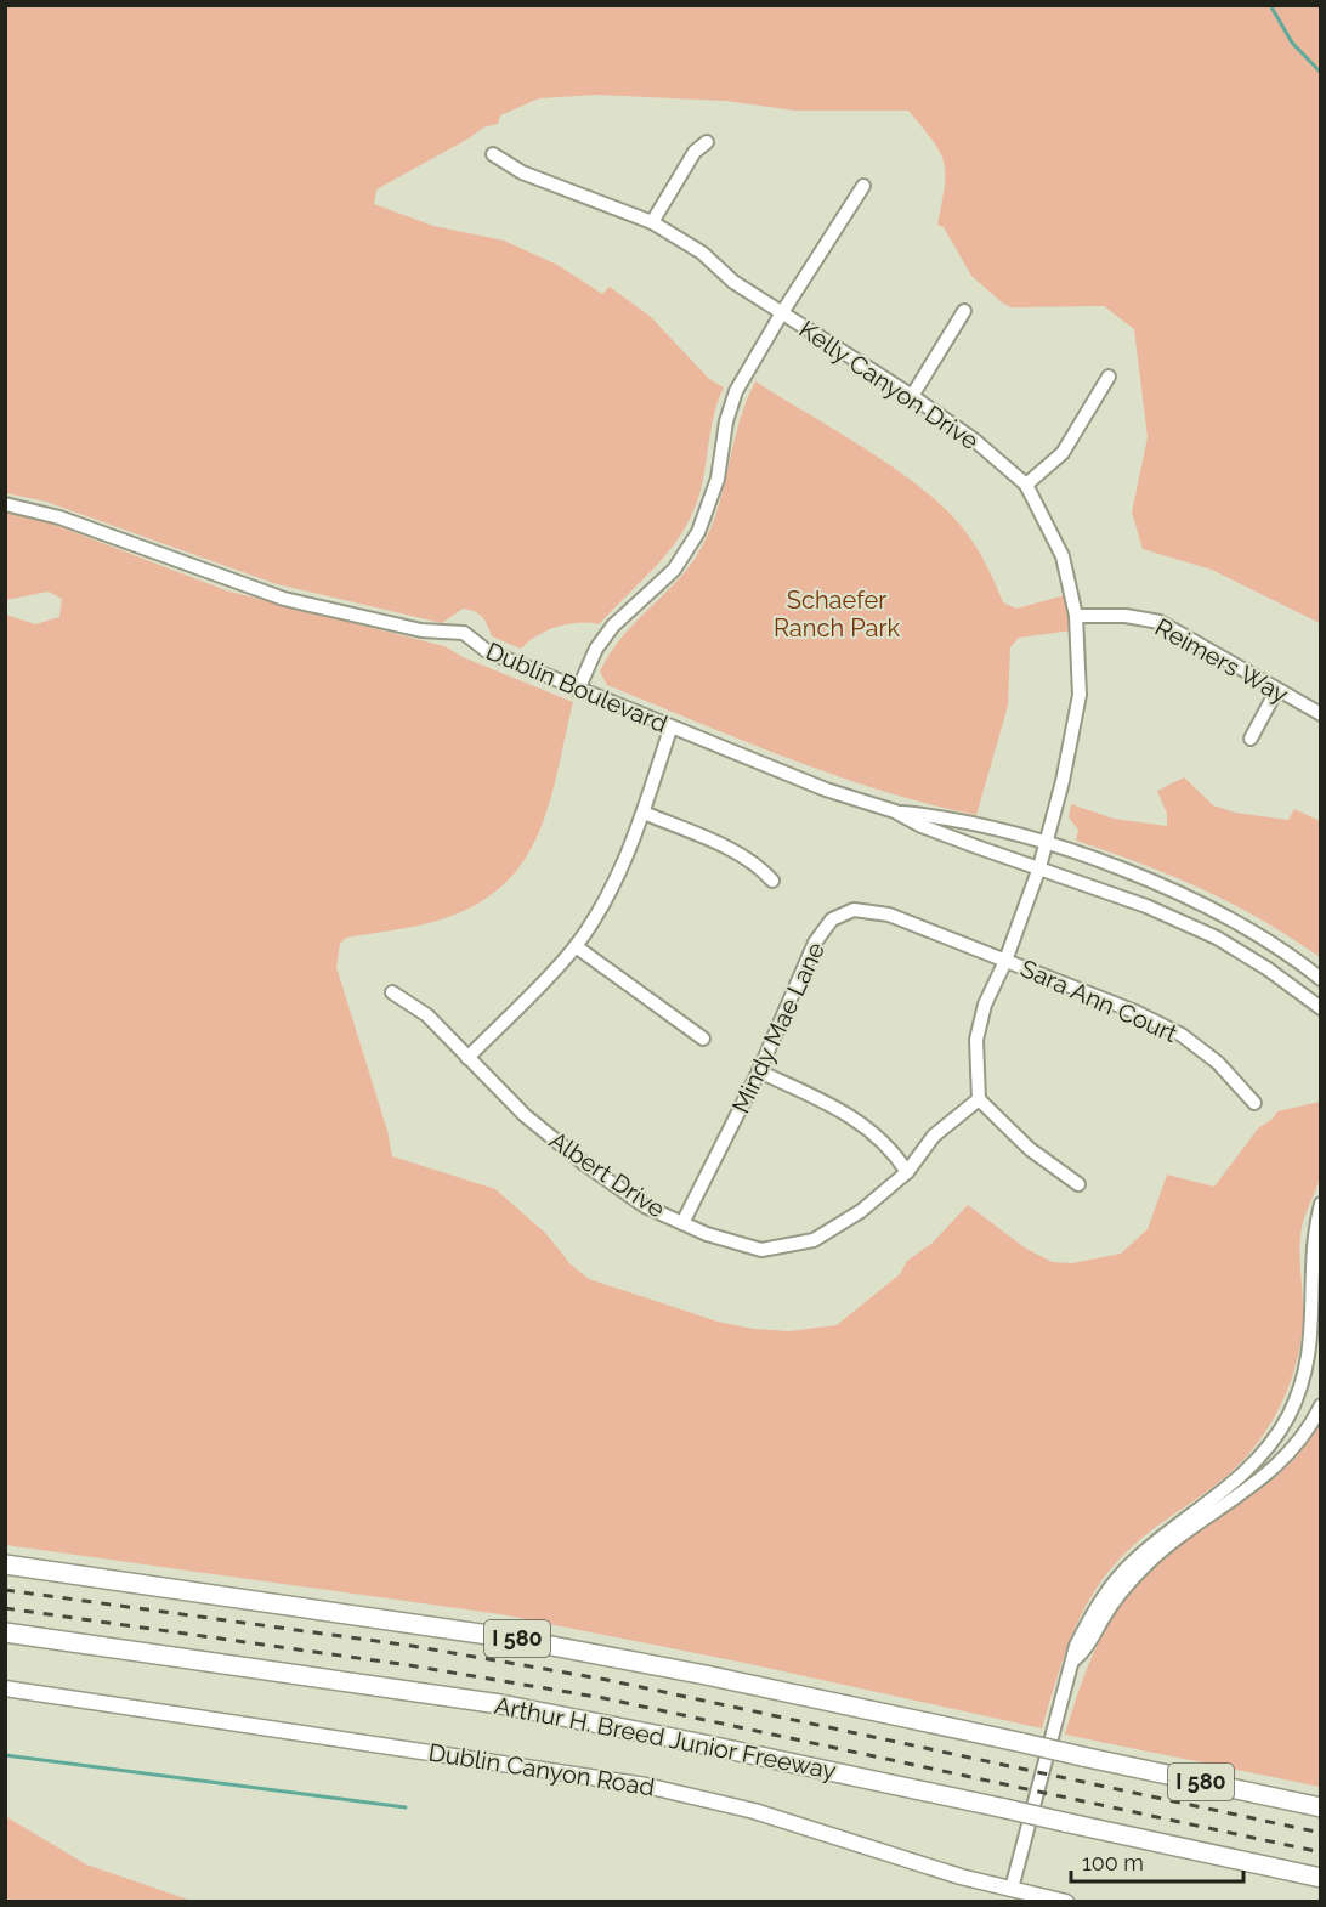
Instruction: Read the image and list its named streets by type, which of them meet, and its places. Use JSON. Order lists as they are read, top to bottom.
{
  "streets": {
    "highway": ["I 580", "Arthur H. Breed Junior Freeway"],
    "main road": ["Dublin Canyon Road"],
    "street": [
      "Kelly Canyon Drive",
      "Reimers Way",
      "Dublin Boulevard",
      "Sara Ann Court",
      "Mindy Mae Lane",
      "Albert Drive"
    ]
  },
  "crossings": [
    ["Kelly Canyon Drive", "Reimers Way"],
    ["Kelly Canyon Drive", "Dublin Boulevard"],
    ["Kelly Canyon Drive", "Sara Ann Court"],
    ["Kelly Canyon Drive", "Mindy Mae Lane"],
    ["Kelly Canyon Drive", "Albert Drive"],
    ["Sara Ann Court", "Mindy Mae Lane"],
    ["Mindy Mae Lane", "Albert Drive"]
  ],
  "parks": ["Schaefer Ranch Park"],
  "scale_bar": "100 m"
}
